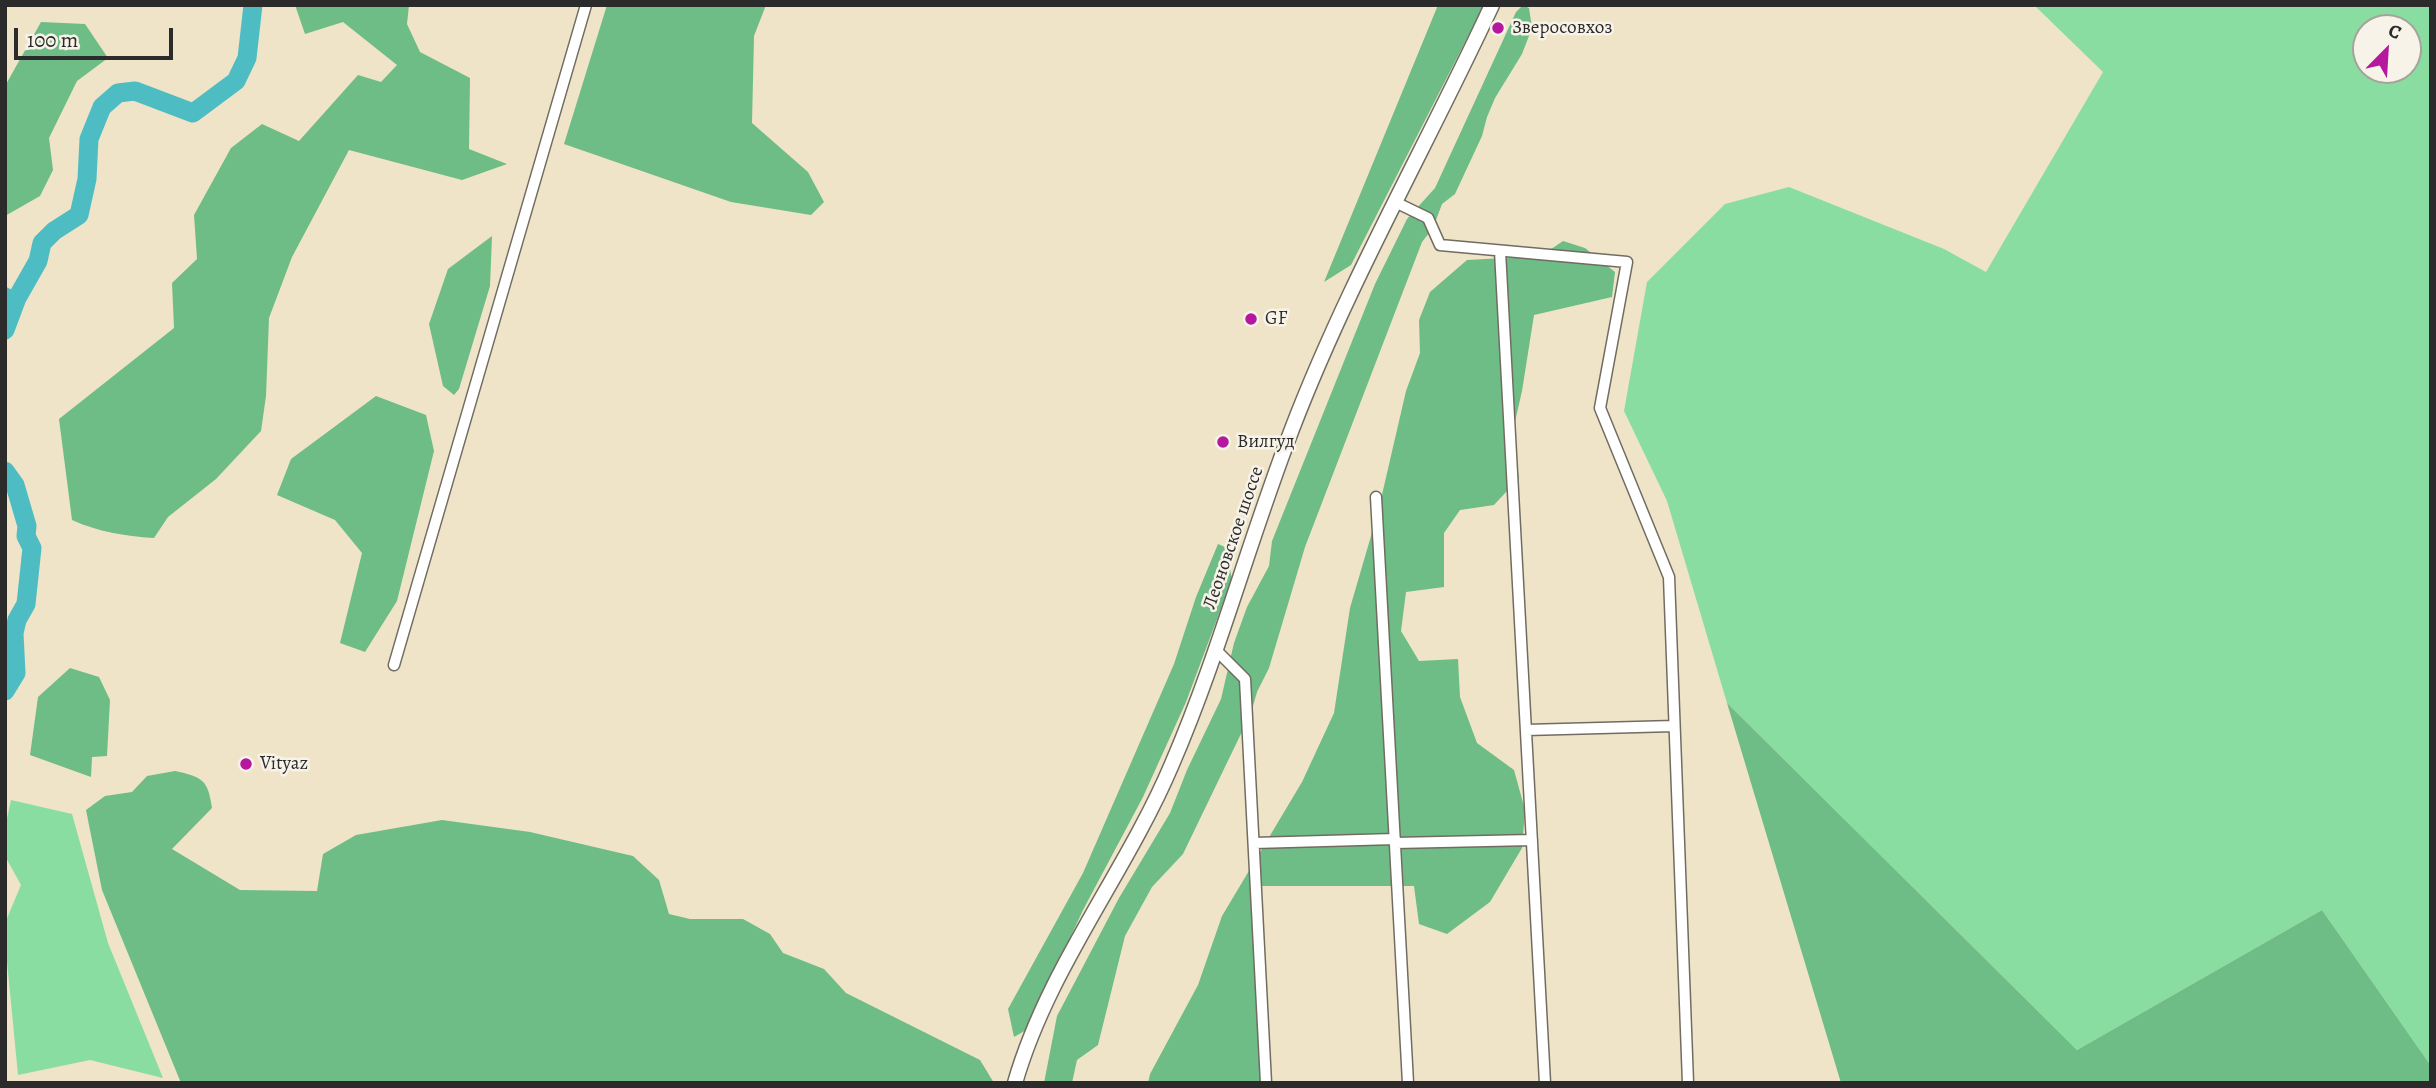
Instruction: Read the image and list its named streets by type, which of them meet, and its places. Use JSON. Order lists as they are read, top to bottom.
{
  "streets": {
    "main road": ["Леоновское шоссе"]
  },
  "places": [
    "Зверосовхоз",
    "GF",
    "Вилгуд",
    "Vityaz"
  ],
  "scale_bar": "100 m",
  "north": "top right"
}
